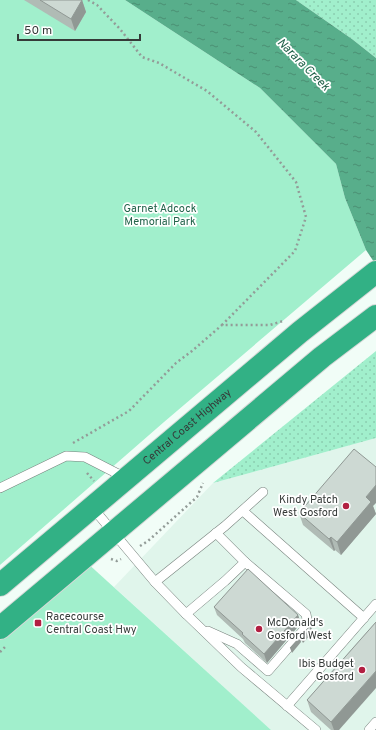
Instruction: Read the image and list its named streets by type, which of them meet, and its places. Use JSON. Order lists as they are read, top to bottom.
{
  "streets": {
    "highway": ["Central Coast Highway"]
  },
  "water": ["Narara Creek"],
  "parks": ["Garnet Adcock Memorial Park"],
  "places": {
    "other": ["Kindy Patch West Gosford", "McDonald's Gosford West", "Ibis Budget Gosford"],
    "transit": ["Racecourse Central Coast Hwy"]
  },
  "scale_bar": "50 m"
}
